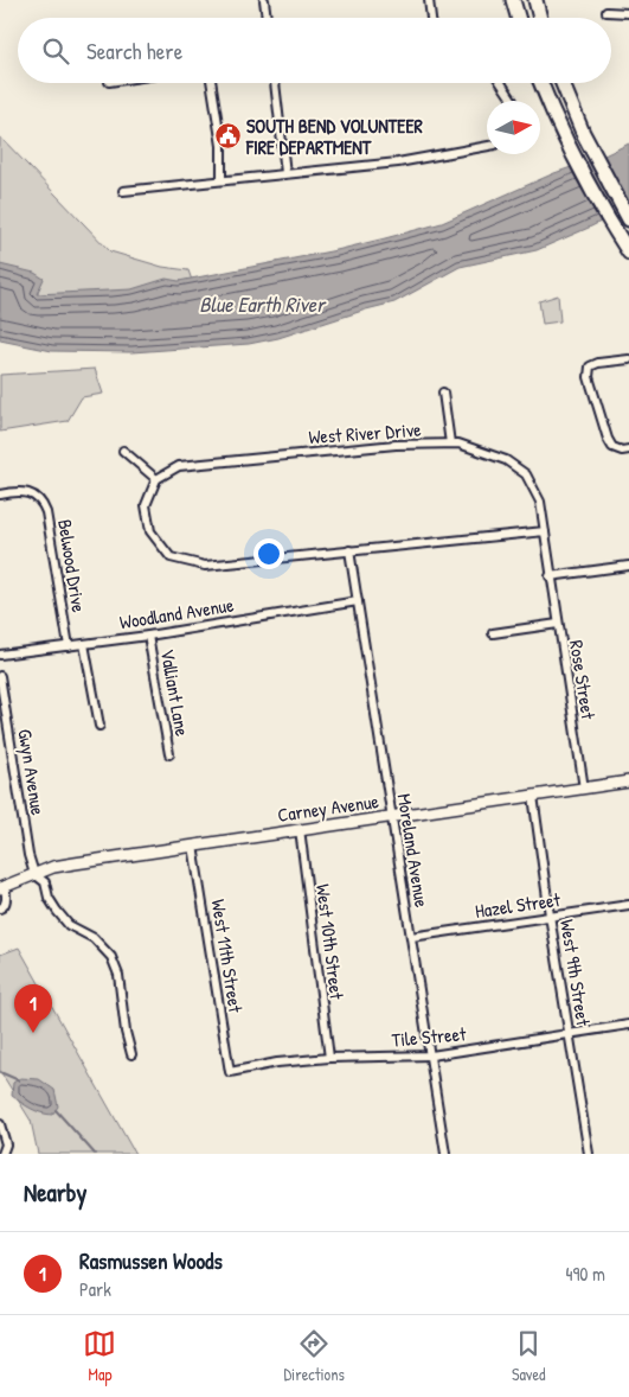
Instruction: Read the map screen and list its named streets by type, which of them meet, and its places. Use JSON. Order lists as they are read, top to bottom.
{
  "streets": {
    "main road": ["Carney Avenue"],
    "street": [
      "West River Drive",
      "Belwood Drive",
      "Woodland Avenue",
      "Rose Street",
      "Valliant Lane",
      "Gwyn Avenue",
      "Moreland Avenue",
      "Hazel Street",
      "West 10th Street",
      "West 11th Street",
      "West 9th Street",
      "Tile Street"
    ]
  },
  "crossings": [
    ["West River Drive", "Rose Street"],
    ["Belwood Drive", "Woodland Avenue"],
    ["Woodland Avenue", "Valliant Lane"],
    ["Woodland Avenue", "Moreland Avenue"],
    ["Rose Street", "Carney Avenue"],
    ["Gwyn Avenue", "Carney Avenue"],
    ["Carney Avenue", "Moreland Avenue"],
    ["Carney Avenue", "West 10th Street"],
    ["Carney Avenue", "West 11th Street"],
    ["Carney Avenue", "West 9th Street"],
    ["Moreland Avenue", "Hazel Street"],
    ["Moreland Avenue", "Tile Street"],
    ["Hazel Street", "West 9th Street"],
    ["West 10th Street", "Tile Street"],
    ["West 11th Street", "Tile Street"],
    ["West 9th Street", "Tile Street"]
  ],
  "water": ["Blue Earth River"],
  "places": {
    "public building": ["SOUTH BEND VOLUNTEER FIRE DEPARTMENT"]
  },
  "north": "right",
  "page": {
    "search": "Search here",
    "pins": "1",
    "heading": "Nearby",
    "list": [
      {
        "mark": "1",
        "name": "Rasmussen Woods",
        "note": "Park",
        "value": "490 m"
      }
    ],
    "nav": ["Map", "Directions", "Saved"]
  }
}
